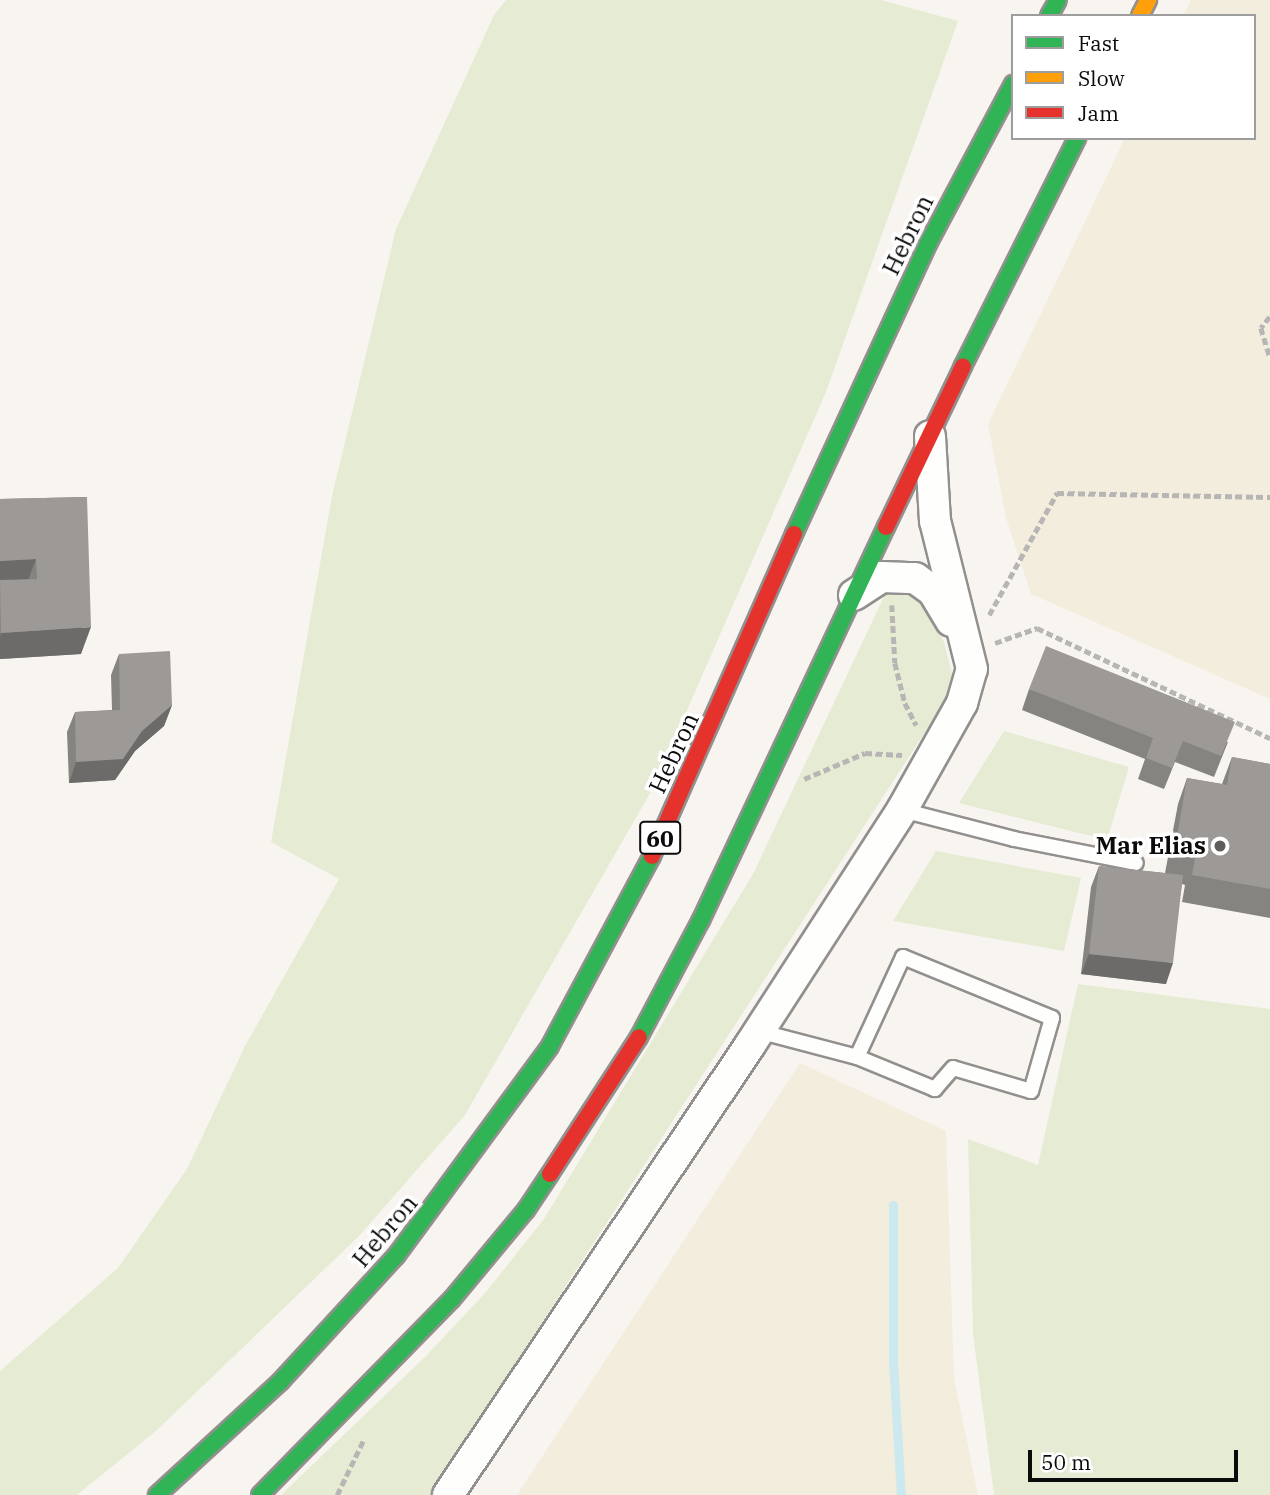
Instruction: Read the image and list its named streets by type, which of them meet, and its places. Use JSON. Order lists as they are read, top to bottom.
{
  "streets": {
    "highway": ["Hebron", "60"]
  },
  "places": ["Mar Elias"],
  "legend": ["Fast", "Slow", "Jam"],
  "scale_bar": "50 m"
}
